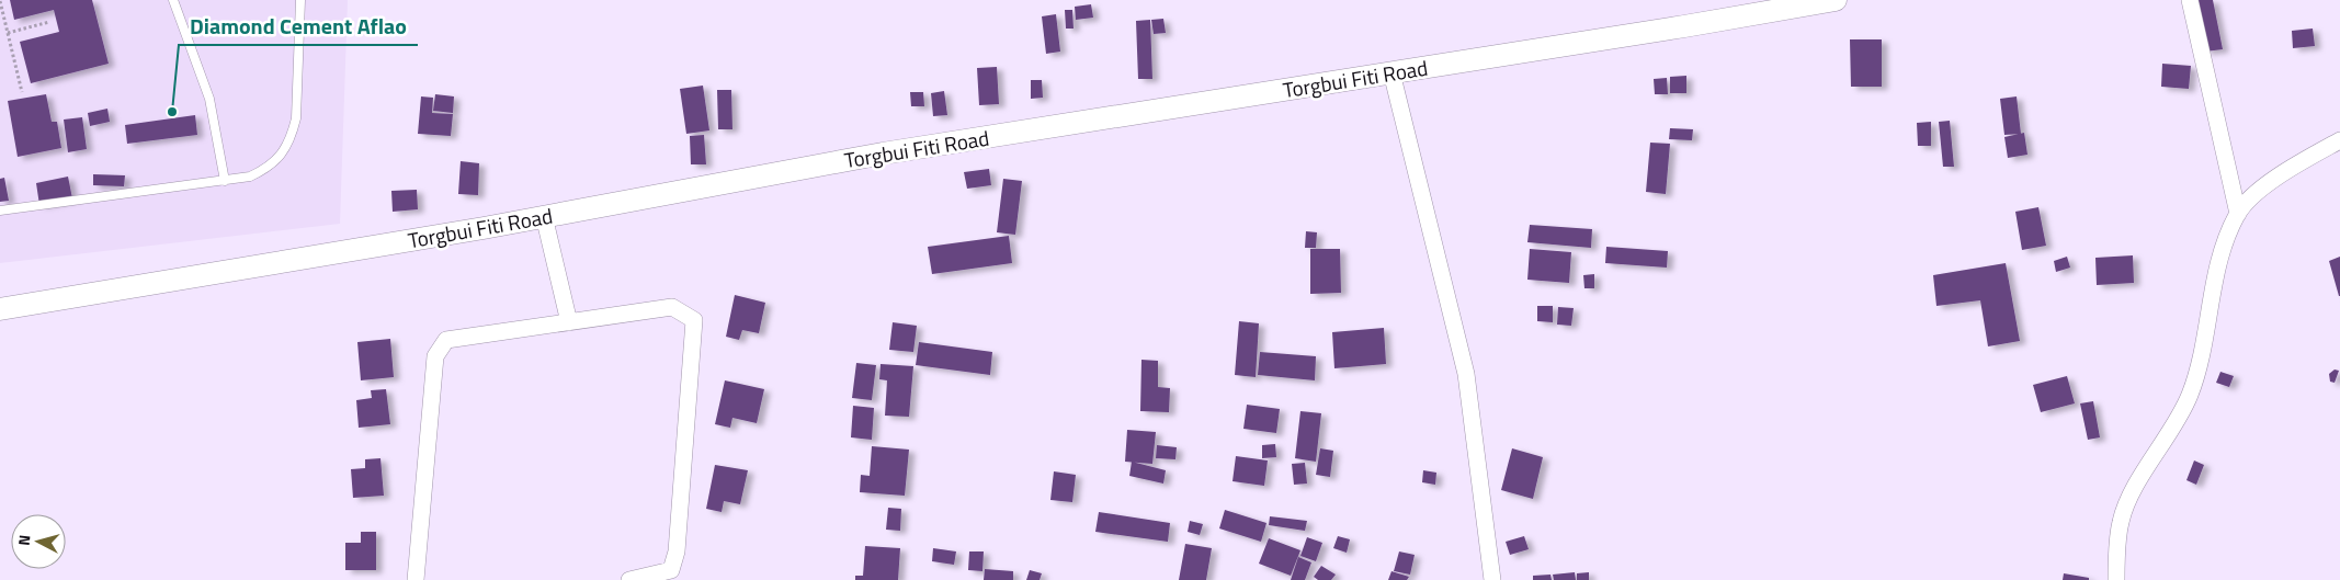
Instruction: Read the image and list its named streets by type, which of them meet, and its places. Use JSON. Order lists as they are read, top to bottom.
{
  "streets": {
    "street": ["Torgbui Fiti Road"]
  },
  "places": ["Diamond Cement Aflao"],
  "north": "left"
}
